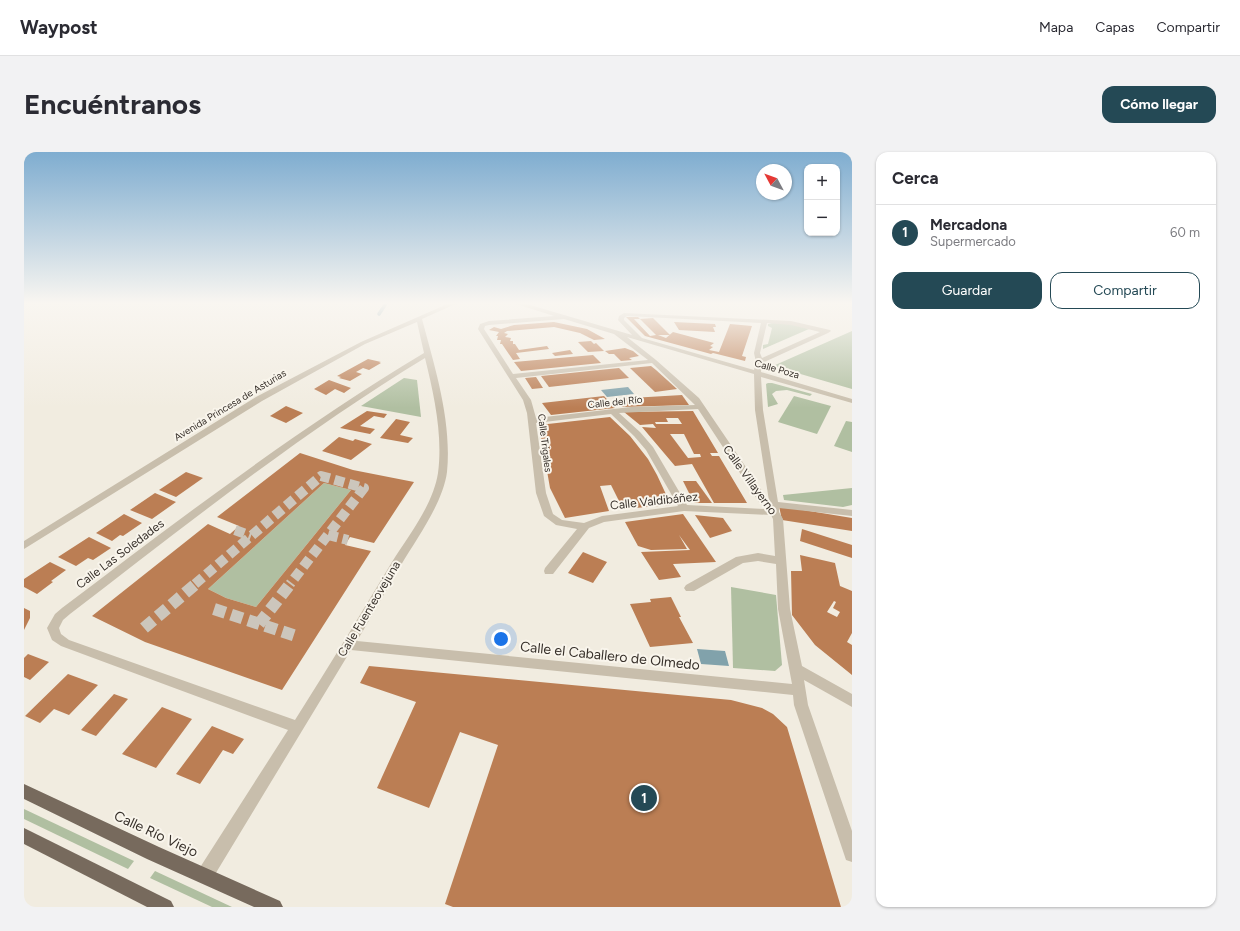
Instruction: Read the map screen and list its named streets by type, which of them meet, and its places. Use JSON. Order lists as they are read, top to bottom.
{
  "streets": {
    "main road": ["Calle Río Viejo"],
    "street": [
      "Calle Poza",
      "Calle del Río",
      "Avenida Princesa de Asturias",
      "Calle Trigales",
      "Calle Villayerno",
      "Calle Valdibáñez",
      "Calle Las Soledades",
      "Calle Fuenteovejuna",
      "Calle el Caballero de Olmedo"
    ]
  },
  "crossings": [
    ["Calle del Río", "Calle Trigales"],
    ["Calle del Río", "Calle Villayerno"],
    ["Calle Trigales", "Calle Valdibáñez"],
    ["Calle Villayerno", "Calle Valdibáñez"],
    ["Calle Villayerno", "Calle el Caballero de Olmedo"],
    ["Calle Las Soledades", "Calle Fuenteovejuna"],
    ["Calle Fuenteovejuna", "Calle el Caballero de Olmedo"],
    ["Calle Fuenteovejuna", "Calle Río Viejo"]
  ],
  "north": "top left",
  "page": {
    "header": "Waypost",
    "nav": ["Mapa", "Capas", "Compartir"],
    "buttons": [
      "Cómo llegar",
      ["Guardar", "Compartir"]
    ],
    "title": "Encuéntranos",
    "heading": "Cerca",
    "map_buttons": ["+", "−"],
    "list": [
      {
        "mark": "1",
        "name": "Mercadona",
        "note": "Supermercado",
        "value": "60 m"
      }
    ],
    "pins": "1"
  }
}
